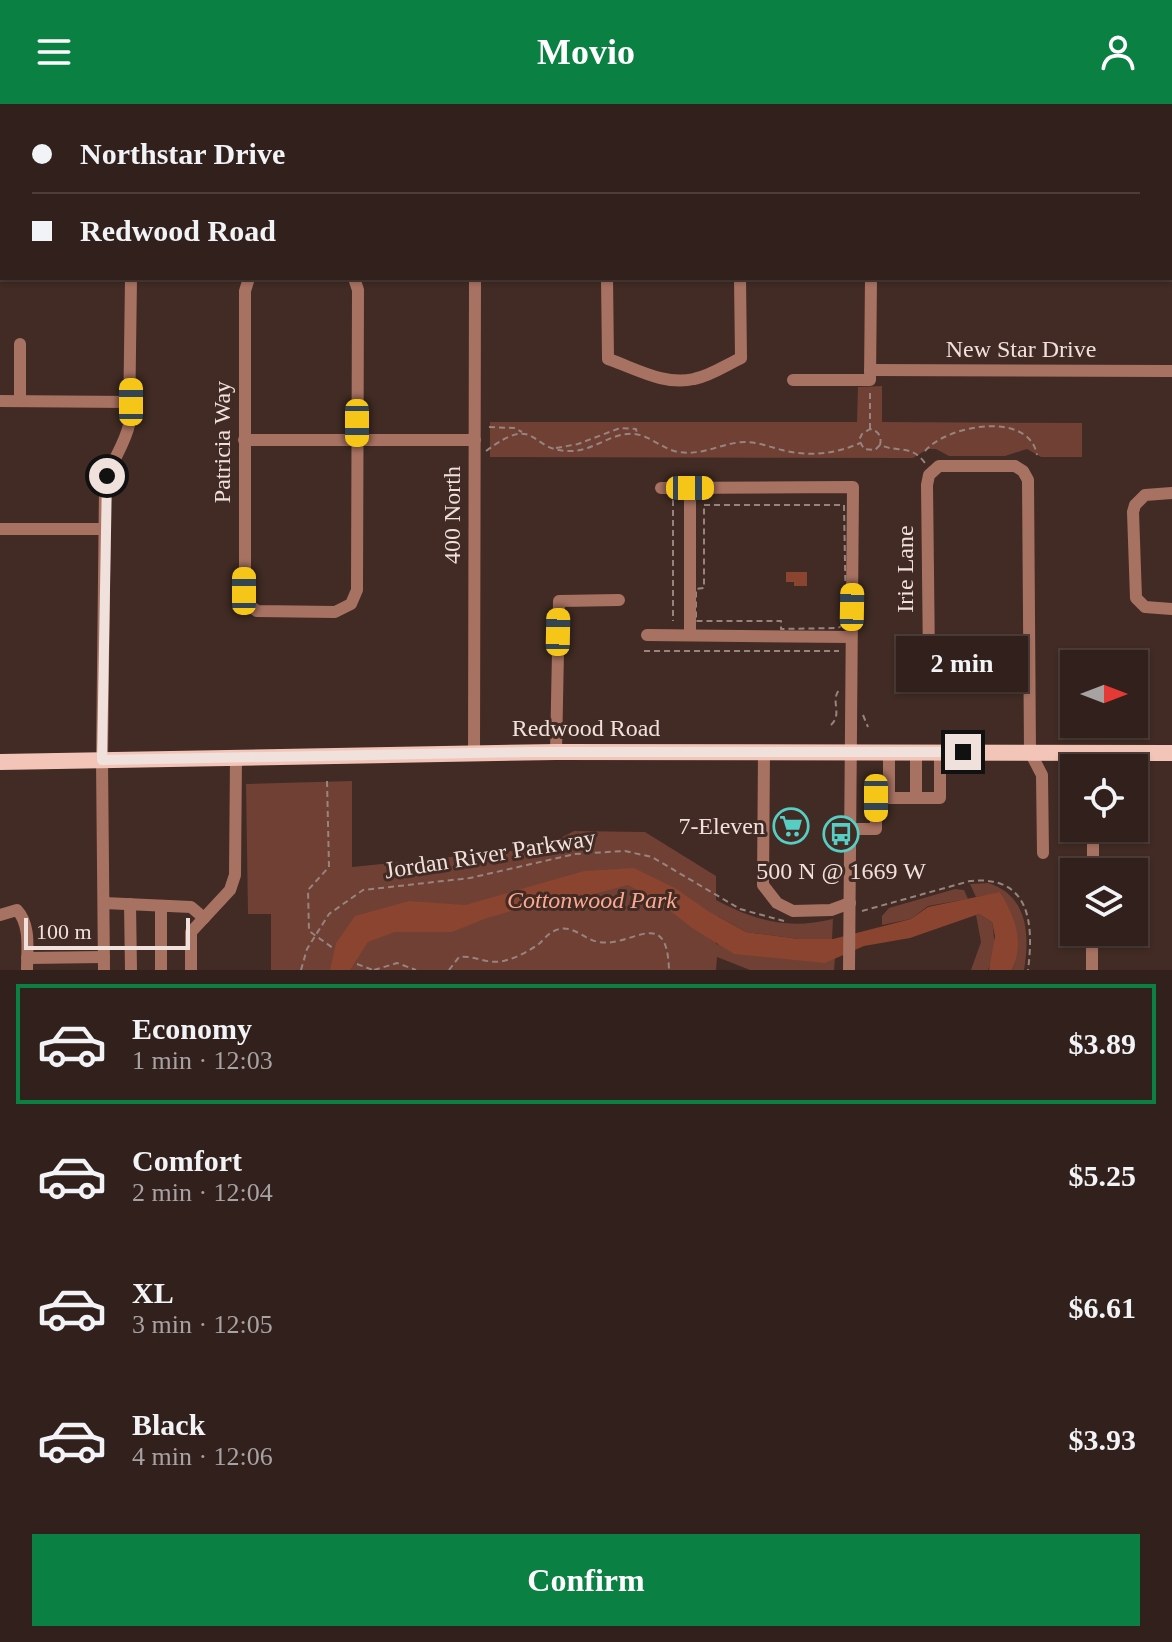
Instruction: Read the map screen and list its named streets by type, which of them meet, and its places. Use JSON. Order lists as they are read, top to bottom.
{
  "streets": {
    "main road": ["Redwood Road"],
    "street": [
      "New Star Drive",
      "Patricia Way",
      "400 North",
      "Irie Lane"
    ],
    "path": ["Jordan River Parkway"]
  },
  "crossings": [
    ["400 North", "Redwood Road"]
  ],
  "parks": ["Cottonwood Park"],
  "places": {
    "supermarket": ["7-Eleven"],
    "bus stop": ["500 N @ 1669 W"]
  },
  "scale_bar": "100 m",
  "north": "right",
  "page": {
    "header": "Movio",
    "banner": ["Northstar Drive", "Redwood Road"],
    "bubble": "2 min",
    "scale": "100 m",
    "list": [
      {
        "name": "Economy",
        "note": "1 min · 12:03",
        "value": "$3.89"
      },
      {
        "name": "Comfort",
        "note": "2 min · 12:04",
        "value": "$5.25"
      },
      {
        "name": "XL",
        "note": "3 min · 12:05",
        "value": "$6.61"
      },
      {
        "name": "Black",
        "note": "4 min · 12:06",
        "value": "$3.93"
      }
    ],
    "buttons": "Confirm"
  }
}
